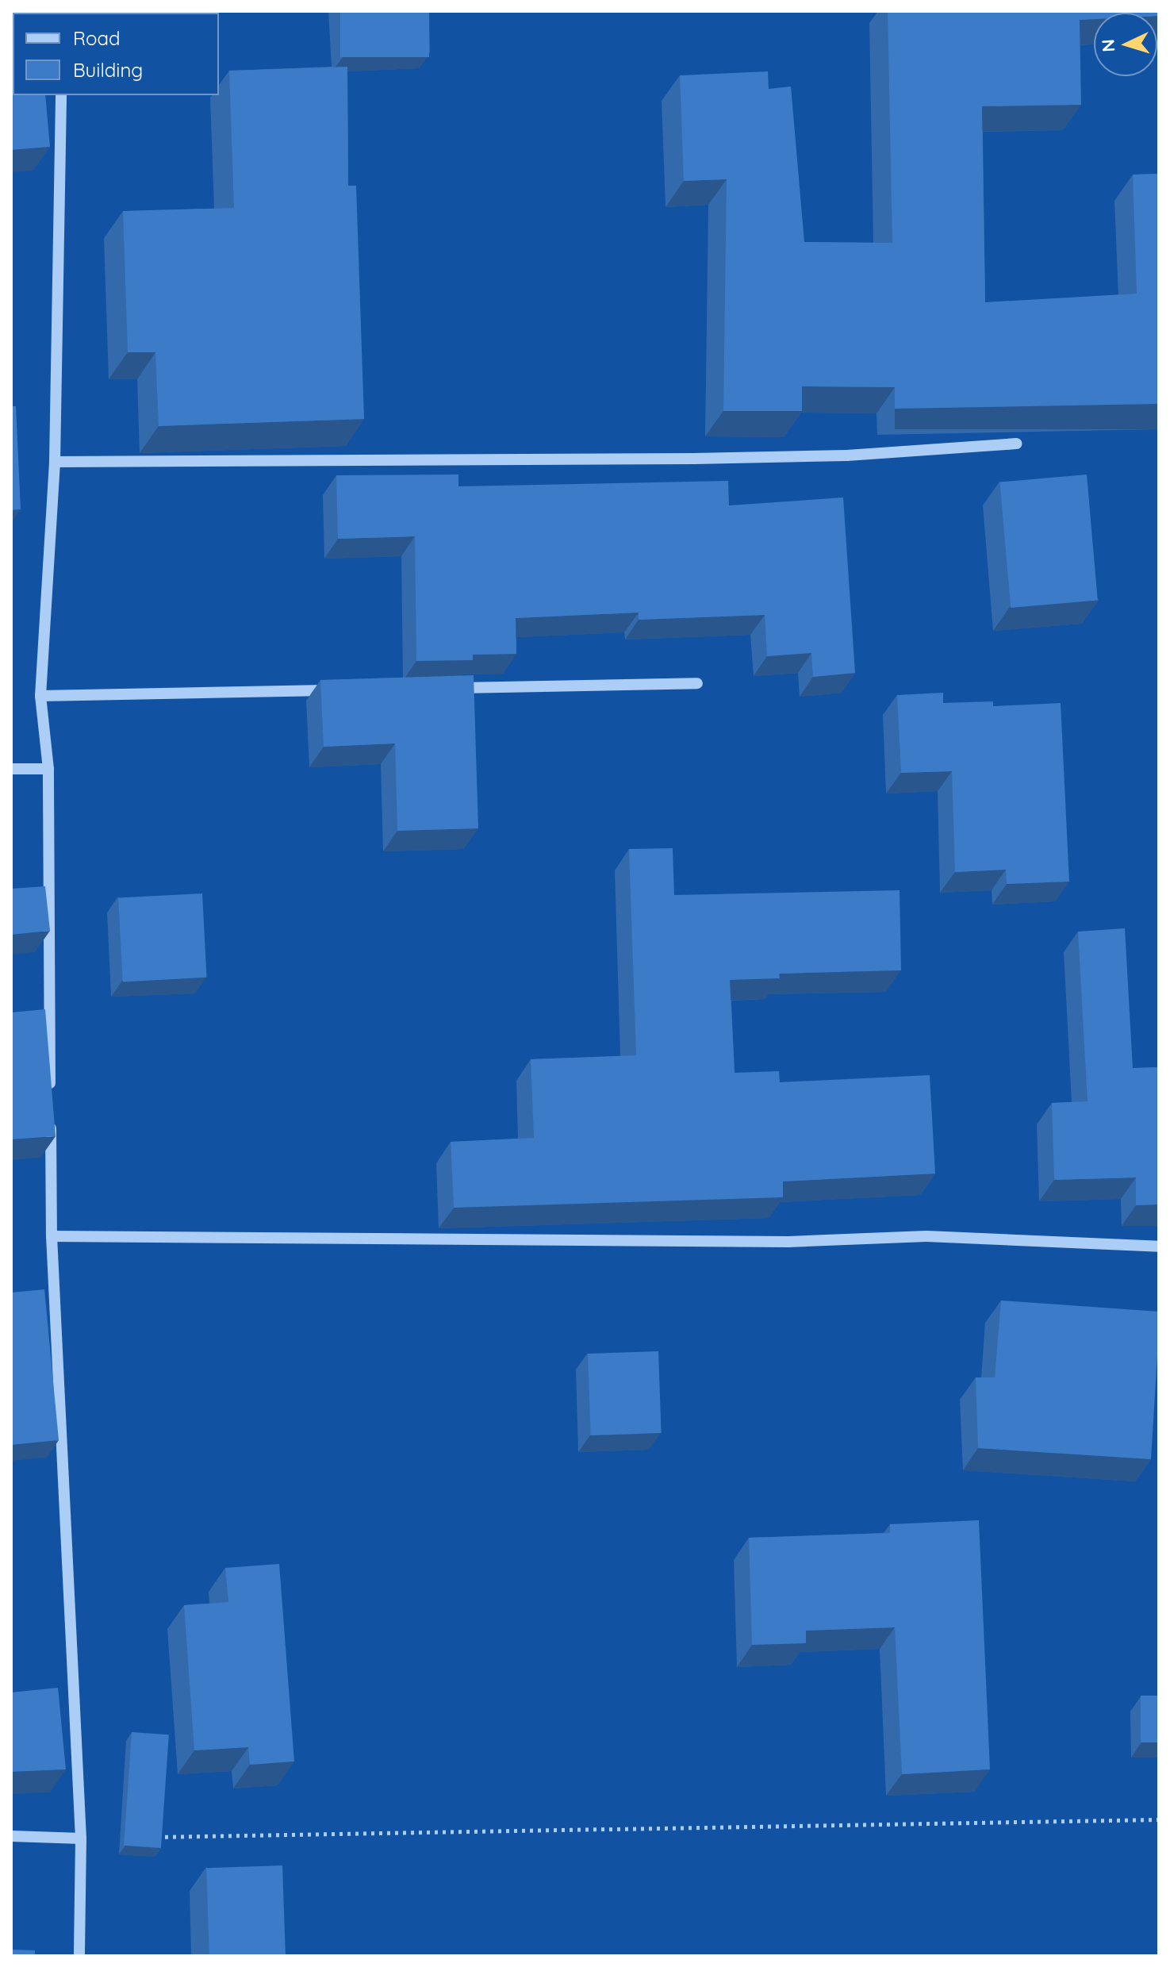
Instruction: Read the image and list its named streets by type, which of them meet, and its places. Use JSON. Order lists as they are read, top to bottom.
{
  "legend": ["Road", "Building"],
  "north": "left"
}
